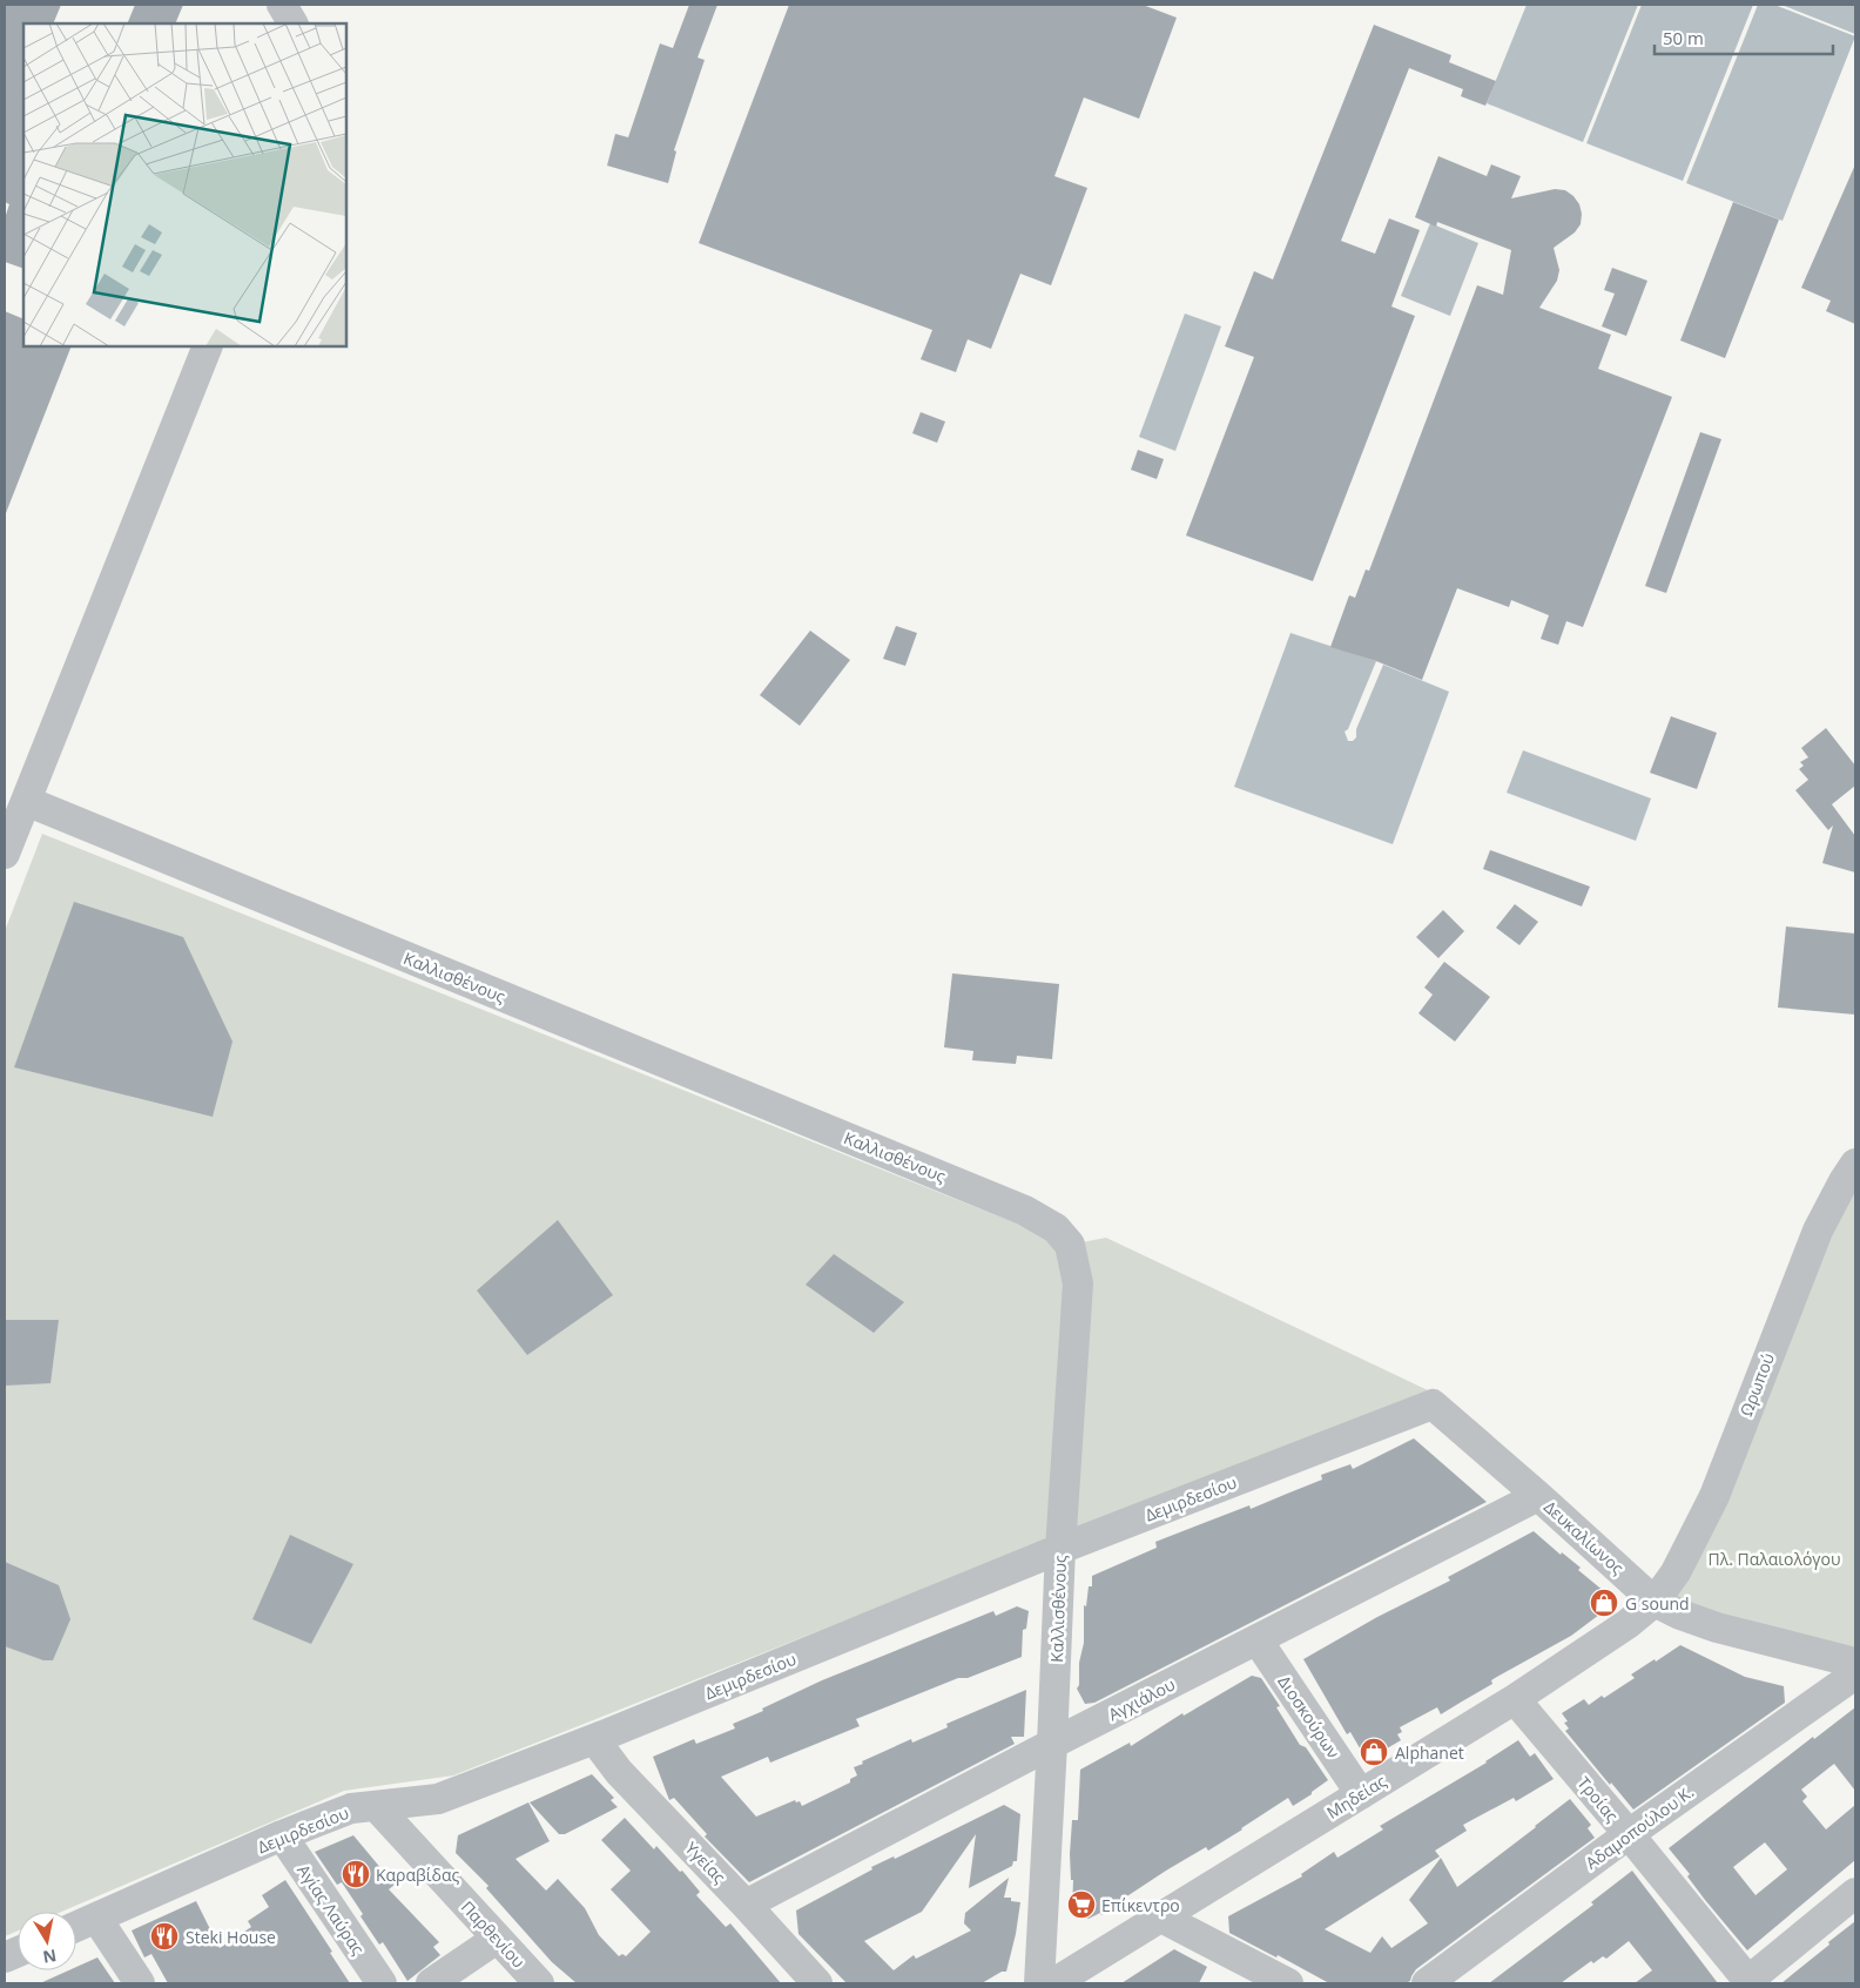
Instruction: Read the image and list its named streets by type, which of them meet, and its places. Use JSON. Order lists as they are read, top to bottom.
{
  "streets": {
    "street": [
      "Καλλισθένους",
      "Ωρωπού",
      "Δεμιρδεσίου",
      "Δευκαλίωνος",
      "Αγχιάλου",
      "Διοσκούρων",
      "Μηδείας",
      "Τροίας",
      "Αδαμοπούλου Κ.",
      "Υγείας",
      "Αγίας Λαύρας",
      "Παρθενίου"
    ]
  },
  "crossings": [
    ["Καλλισθένους", "Δεμιρδεσίου"],
    ["Καλλισθένους", "Αγχιάλου"],
    ["Ωρωπού", "Δευκαλίωνος"],
    ["Ωρωπού", "Μηδείας"],
    ["Δεμιρδεσίου", "Δευκαλίωνος"],
    ["Δεμιρδεσίου", "Υγείας"],
    ["Δεμιρδεσίου", "Αγίας Λαύρας"],
    ["Δεμιρδεσίου", "Παρθενίου"],
    ["Δευκαλίωνος", "Αγχιάλου"],
    ["Δευκαλίωνος", "Μηδείας"],
    ["Αγχιάλου", "Διοσκούρων"],
    ["Αγχιάλου", "Υγείας"],
    ["Διοσκούρων", "Μηδείας"],
    ["Μηδείας", "Τροίας"],
    ["Τροίας", "Αδαμοπούλου Κ."]
  ],
  "parks": ["Πλ. Παλαιολόγου"],
  "places": {
    "shop": ["G sound", "Alphanet"],
    "restaurant": ["Καραβίδας", "Steki House"],
    "supermarket": ["Επίκεντρο"]
  },
  "scale_bar": "50 m",
  "north": "bottom"
}
